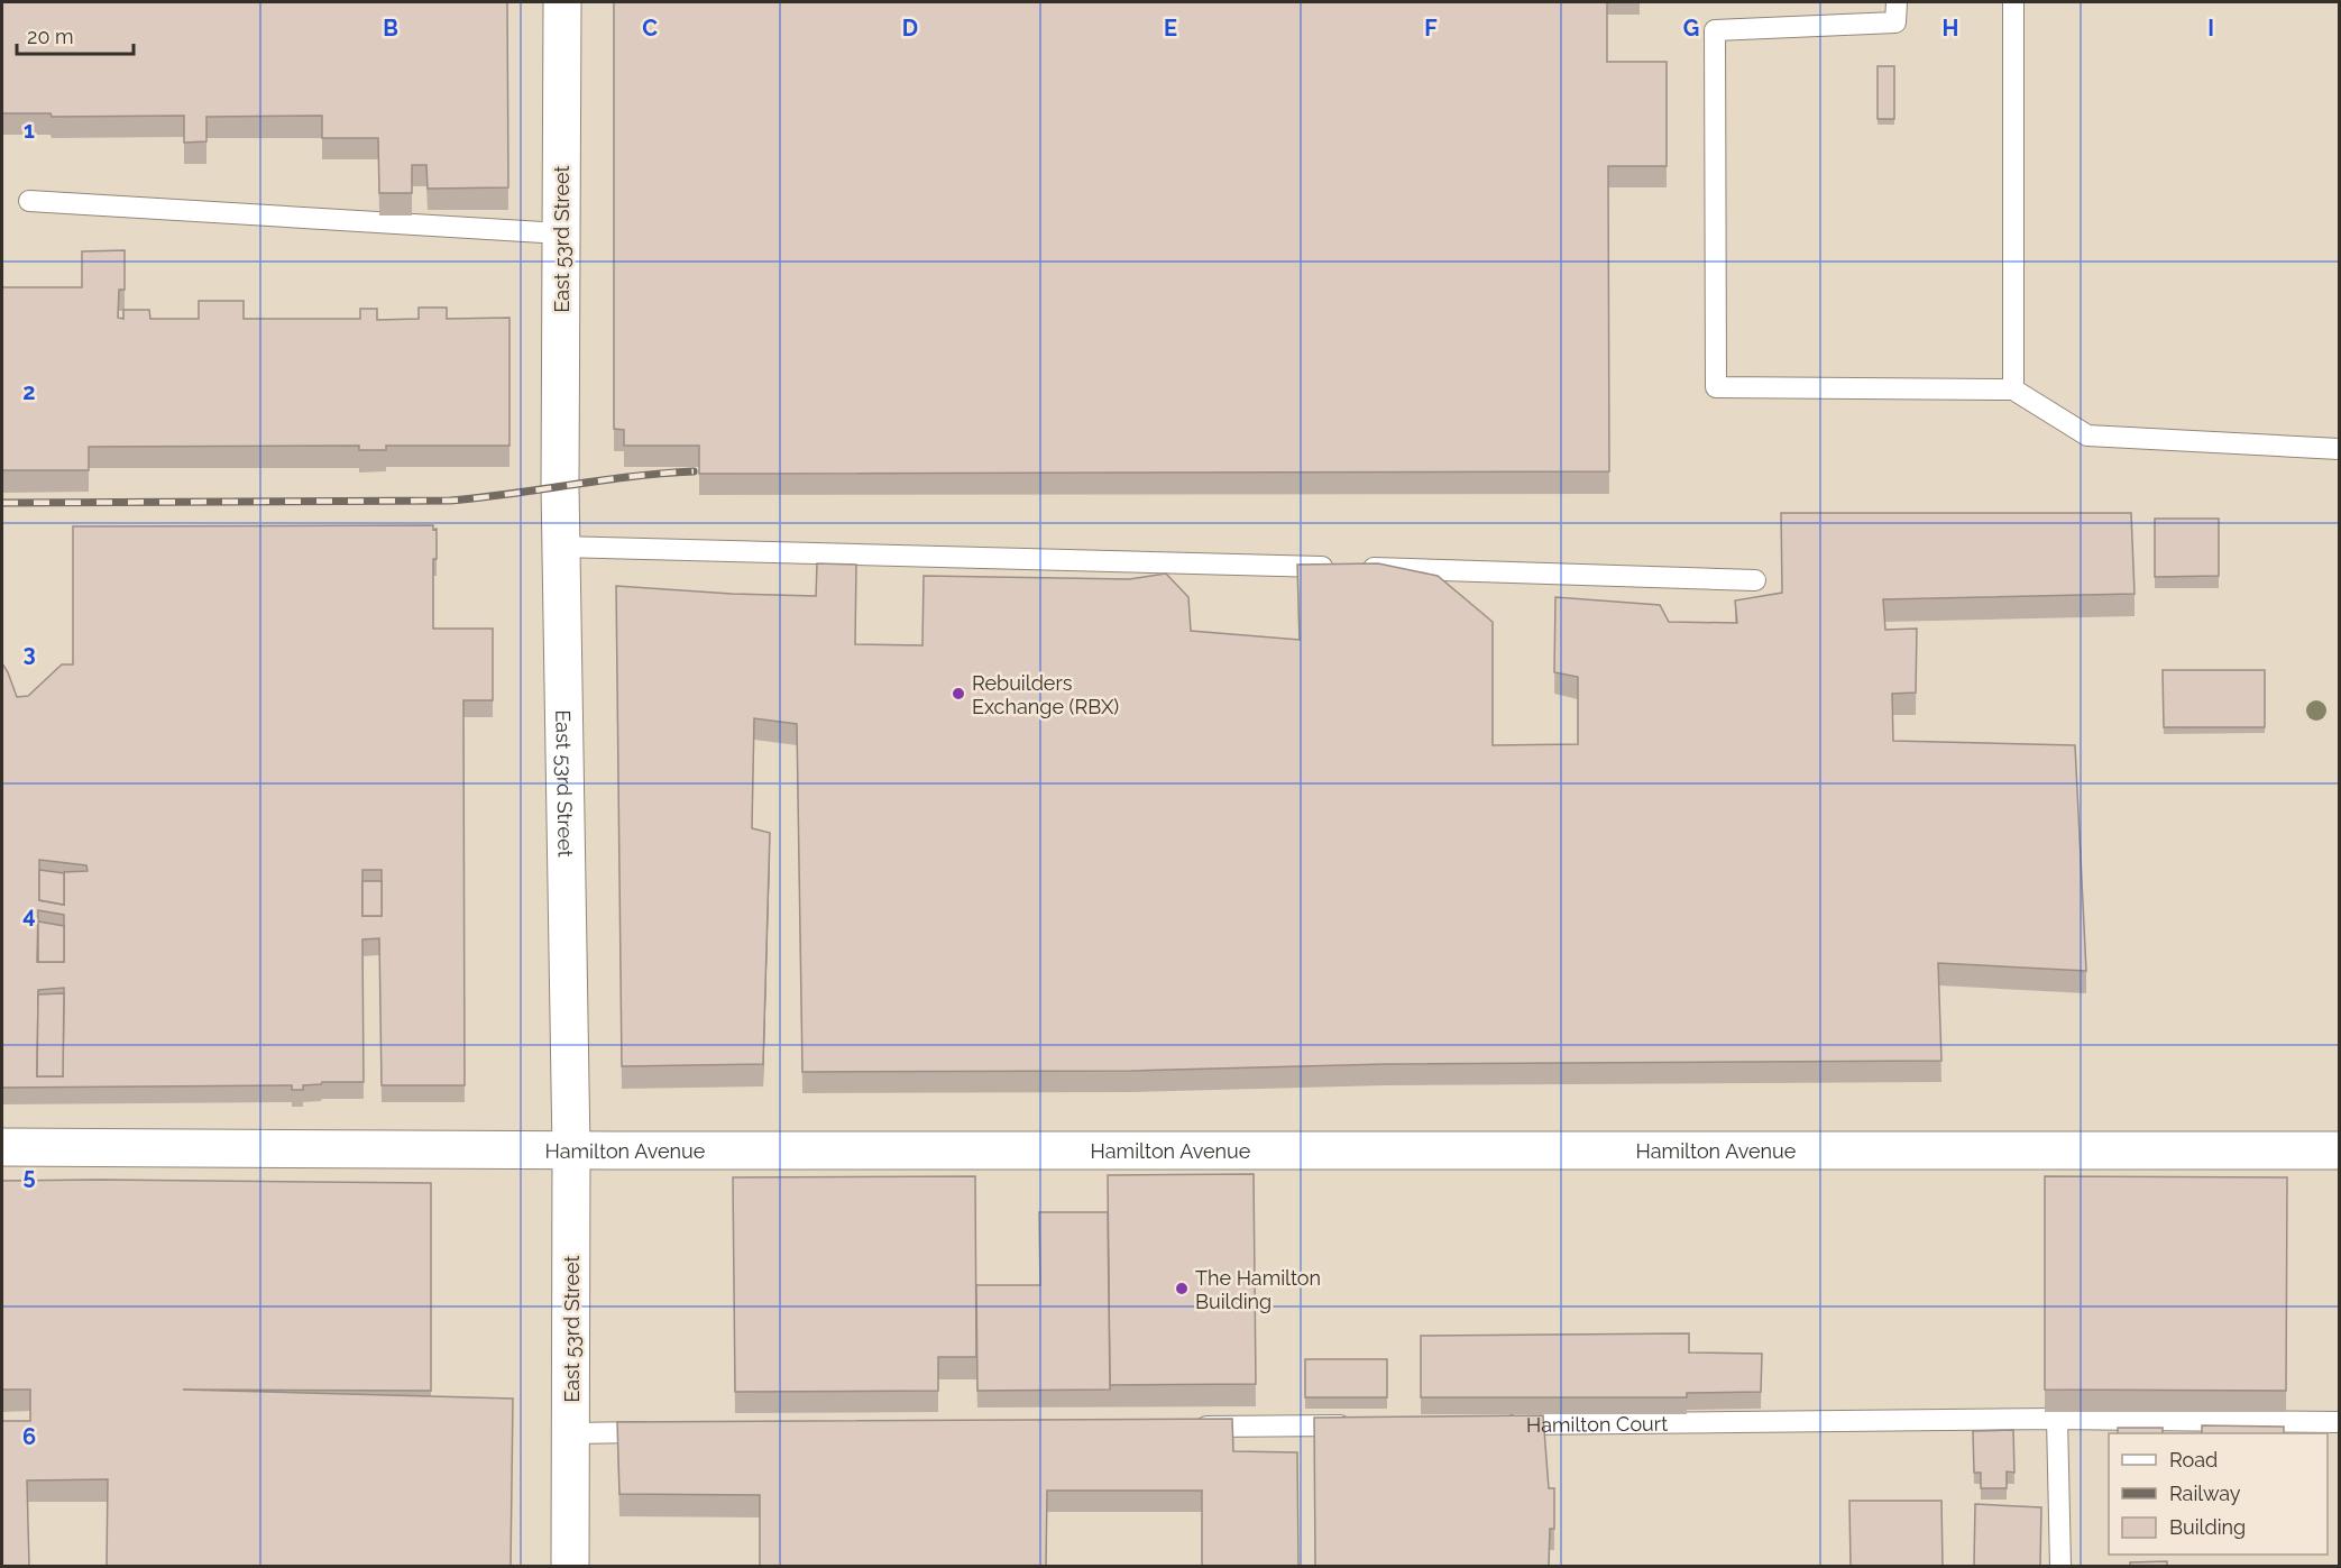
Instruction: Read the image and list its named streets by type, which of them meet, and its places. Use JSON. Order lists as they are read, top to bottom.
{
  "streets": {
    "street": ["East 53rd Street", "Hamilton Avenue"],
    "lane": ["Hamilton Court"]
  },
  "crossings": [
    ["East 53rd Street", "Hamilton Avenue"]
  ],
  "places": ["Rebuilders Exchange (RBX)", "The Hamilton Building"],
  "legend": ["Road", "Railway", "Building"],
  "scale_bar": "20 m",
  "grid": {
    "columns": [
      "B",
      "C",
      "D",
      "E",
      "F",
      "G",
      "H",
      "I"
    ],
    "rows": [
      "1",
      "2",
      "3",
      "4",
      "5",
      "6"
    ]
  }
}
